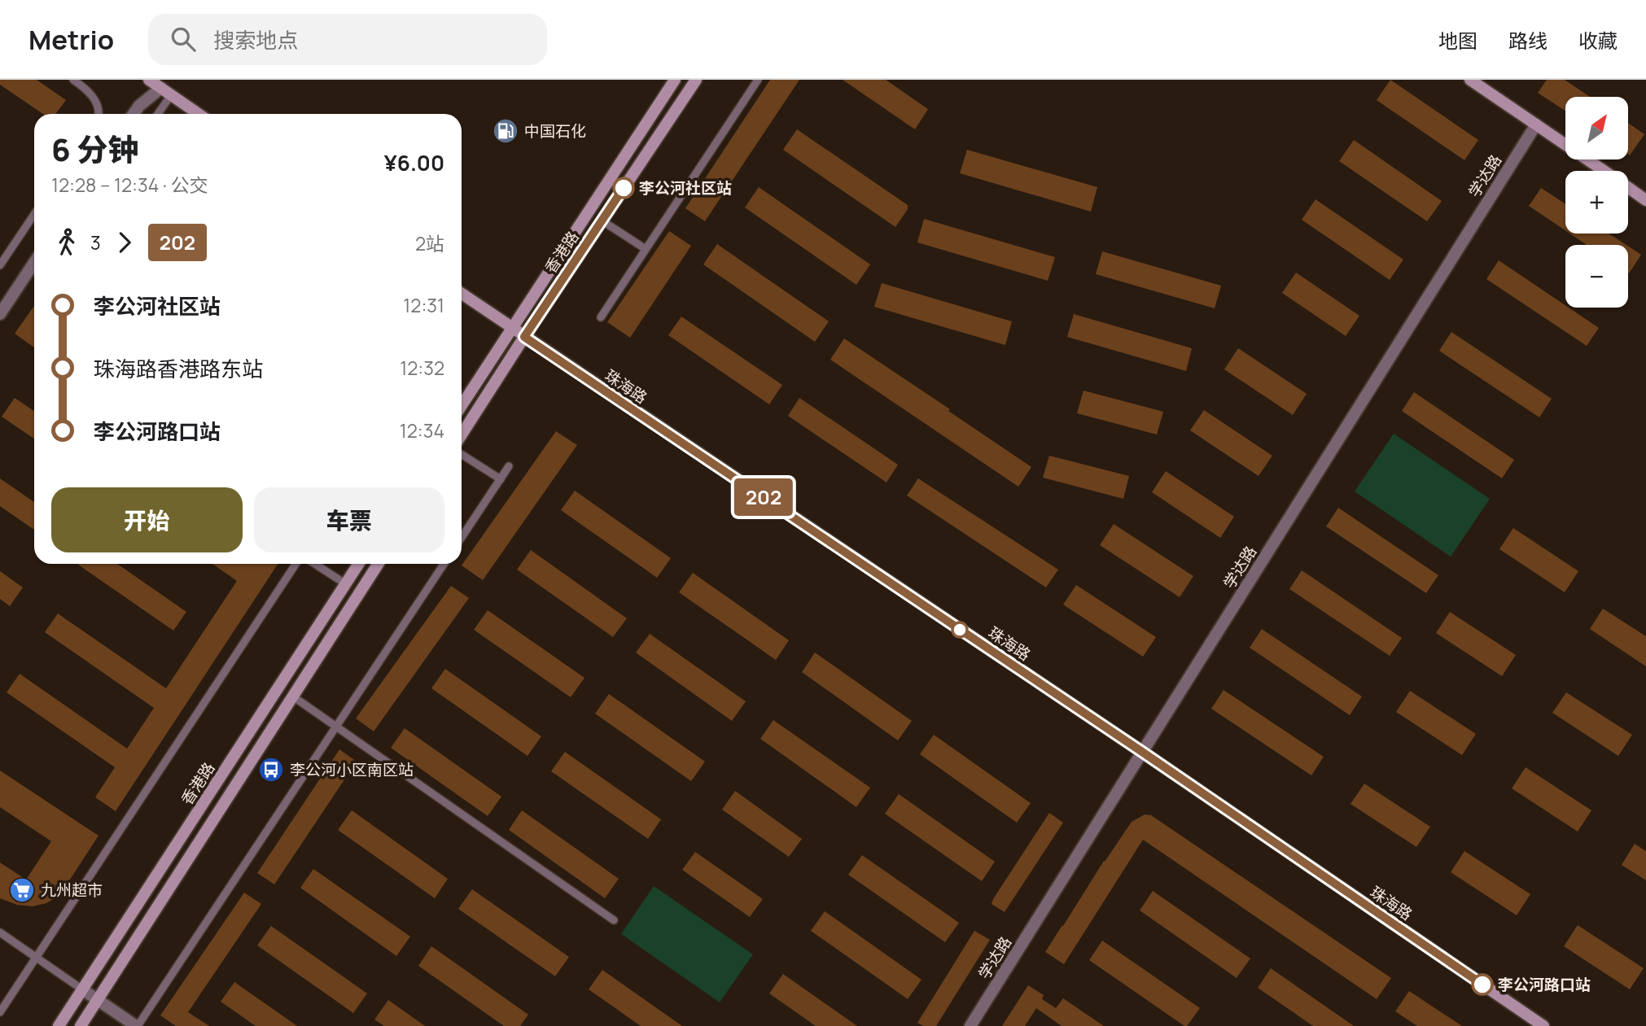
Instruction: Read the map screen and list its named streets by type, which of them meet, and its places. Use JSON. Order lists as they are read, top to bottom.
{
  "streets": {
    "main road": ["香港路", "珠海路"],
    "street": ["学达路"]
  },
  "crossings": [
    ["学达路", "珠海路"],
    ["香港路", "珠海路"]
  ],
  "places": {
    "fuel station": ["中国石化"],
    "other": ["李公河社区站", "李公河路口站"],
    "bus stop": ["李公河小区南区站"],
    "supermarket": ["九州超市"]
  },
  "lines": ["bus line 202"],
  "north": "top right",
  "page": {
    "header": "Metrio",
    "search": "搜索地点",
    "nav": ["地图", "路线", "收藏"],
    "on_map": "202",
    "map_buttons": ["+", "−"],
    "heading": ["6 分钟", "12:28 – 12:34 · 公交", "¥6.00"],
    "legs": ["3", "202", "2站"],
    "list": [
      {
        "name": "李公河社区站",
        "value": "12:31"
      },
      {
        "name": "珠海路香港路东站",
        "value": "12:32"
      },
      {
        "name": "李公河路口站",
        "value": "12:34"
      }
    ],
    "buttons": ["开始", "车票"]
  }
}
